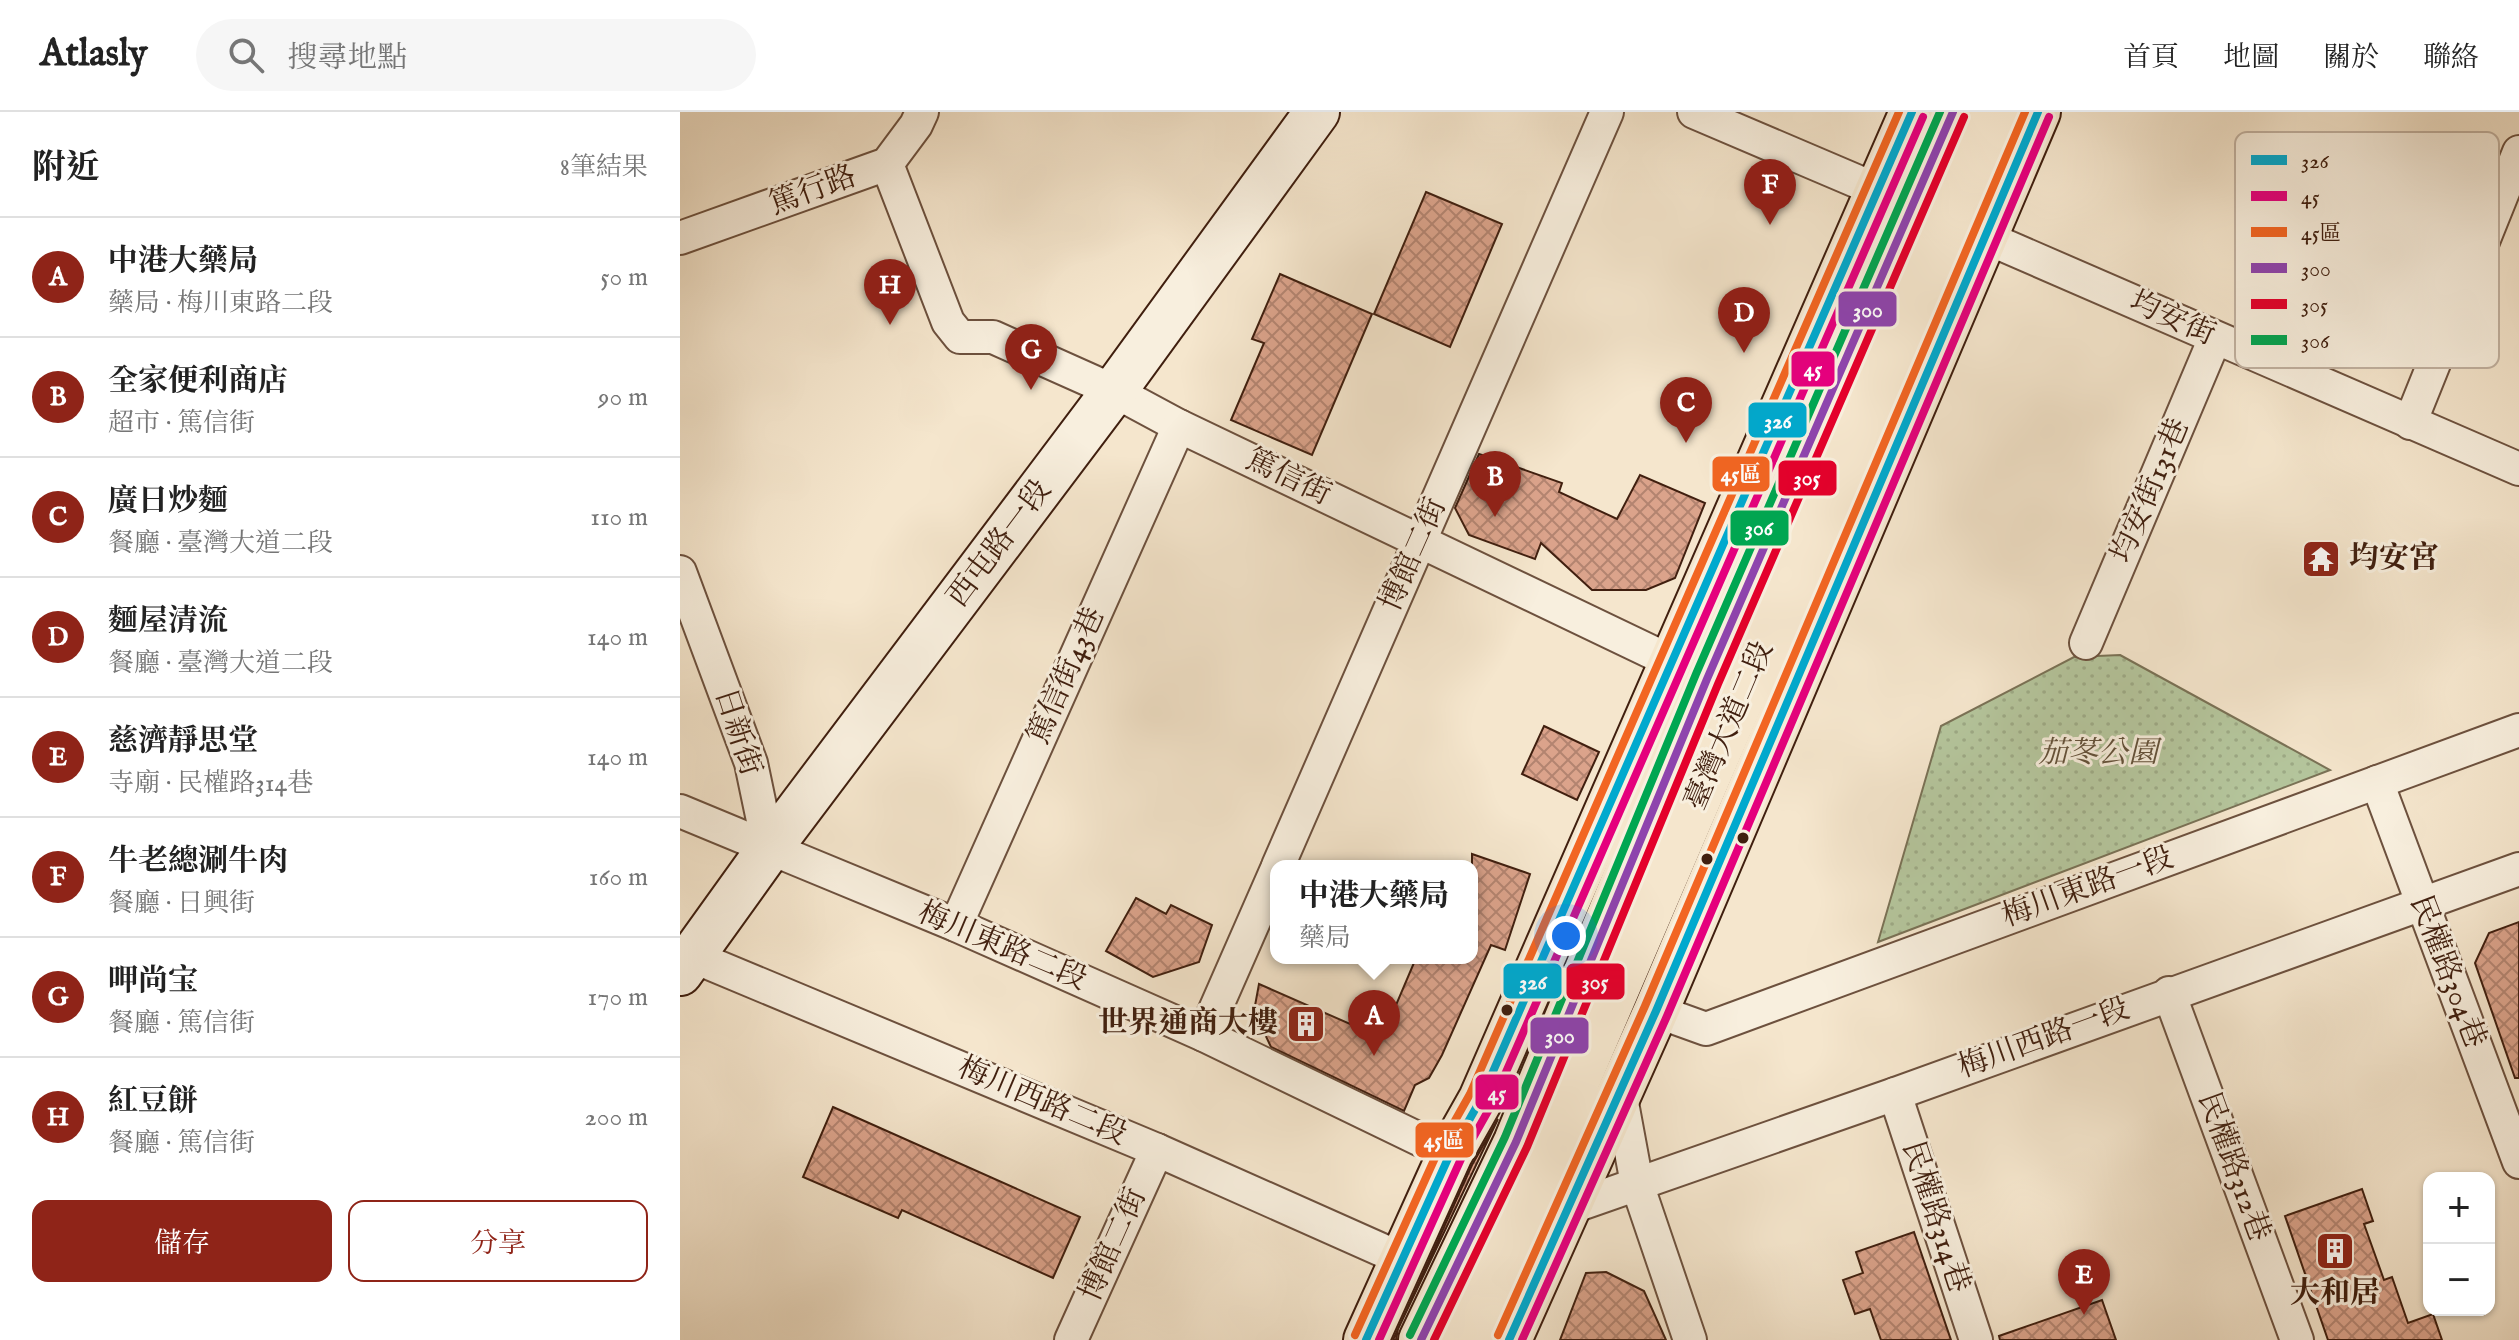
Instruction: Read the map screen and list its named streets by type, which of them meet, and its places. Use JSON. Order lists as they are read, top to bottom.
{
  "streets": {
    "main road": ["臺灣大道二段"],
    "street": [
      "篤行路",
      "均安街",
      "篤信街",
      "均安街131巷",
      "西屯路一段",
      "博館二街",
      "篤信街43巷",
      "日新街",
      "梅川東路一段",
      "梅川東路二段",
      "民權路304巷",
      "梅川西路一段",
      "梅川西路二段",
      "民權路312巷",
      "民權路314巷"
    ]
  },
  "crossings": [
    ["篤行路", "篤信街"],
    ["均安街", "均安街131巷"],
    ["均安街", "臺灣大道二段"],
    ["篤信街", "西屯路一段"],
    ["篤信街", "博館二街"],
    ["篤信街", "篤信街43巷"],
    ["篤信街", "臺灣大道二段"],
    ["西屯路一段", "日新街"],
    ["西屯路一段", "梅川東路二段"],
    ["西屯路一段", "梅川西路二段"],
    ["博館二街", "梅川東路二段"],
    ["博館二街", "梅川西路二段"],
    ["篤信街43巷", "梅川東路二段"],
    ["臺灣大道二段", "梅川東路一段"],
    ["臺灣大道二段", "梅川東路二段"],
    ["臺灣大道二段", "梅川西路一段"],
    ["臺灣大道二段", "梅川西路二段"],
    ["日新街", "梅川東路二段"],
    ["梅川東路一段", "民權路304巷"],
    ["民權路304巷", "梅川西路一段"],
    ["梅川西路一段", "民權路312巷"],
    ["梅川西路一段", "民權路314巷"]
  ],
  "parks": ["茄苳公園"],
  "places": {
    "temple": ["均安宮"],
    "building": ["世界通商大樓", "大和居"]
  },
  "lines": [
    "transit line 326",
    "transit line 45區",
    "transit line 300",
    "transit line 306",
    "transit line 45",
    "transit line 305"
  ],
  "legend": [
    "326",
    "45",
    "45區",
    "300",
    "305",
    "306"
  ],
  "page": {
    "header": "Atlasly",
    "search": "搜尋地點",
    "nav": [
      "首頁",
      "地圖",
      "關於",
      "聯絡"
    ],
    "heading": ["附近", "8筆結果"],
    "pins": [
      "F",
      "H",
      "D",
      "G",
      "C",
      "B",
      "A",
      "E"
    ],
    "list": [
      {
        "mark": "A",
        "name": "中港大藥局",
        "note": "藥局 · 梅川東路二段",
        "value": "50 m"
      },
      {
        "mark": "B",
        "name": "全家便利商店",
        "note": "超市 · 篤信街",
        "value": "90 m"
      },
      {
        "mark": "C",
        "name": "廣日炒麵",
        "note": "餐廳 · 臺灣大道二段",
        "value": "110 m"
      },
      {
        "mark": "D",
        "name": "麵屋清流",
        "note": "餐廳 · 臺灣大道二段",
        "value": "140 m"
      },
      {
        "mark": "E",
        "name": "慈濟靜思堂",
        "note": "寺廟 · 民權路314巷",
        "value": "140 m"
      },
      {
        "mark": "F",
        "name": "牛老總涮牛肉",
        "note": "餐廳 · 日興街",
        "value": "160 m"
      },
      {
        "mark": "G",
        "name": "呷尚宝",
        "note": "餐廳 · 篤信街",
        "value": "170 m"
      },
      {
        "mark": "H",
        "name": "紅豆餅",
        "note": "餐廳 · 篤信街",
        "value": "200 m"
      }
    ],
    "popup": ["中港大藥局", "藥局"],
    "map_buttons": ["+", "−"],
    "buttons": ["儲存", "分享"]
  }
}
